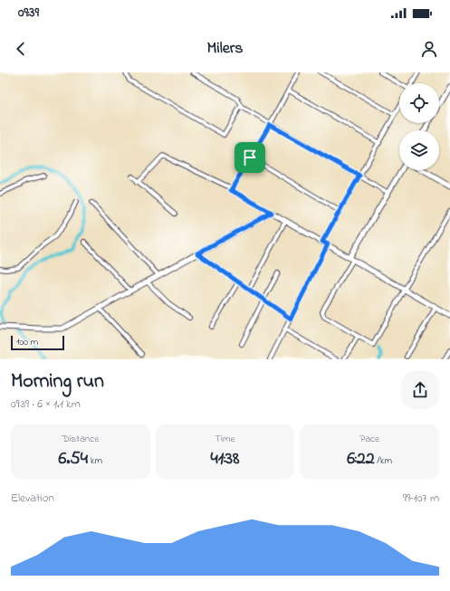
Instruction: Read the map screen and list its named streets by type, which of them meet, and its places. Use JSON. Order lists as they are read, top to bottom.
{
  "scale_bar": "100 m",
  "page": {
    "status": "09:39",
    "header": "Milers",
    "scale": "100 m",
    "heading": ["Morning run", "09:39 · 6 × 1.1 km"],
    "stats": [
      ["Distance", "6.54 km"],
      ["Time", "41:38"],
      ["Pace", "6:22 /km"]
    ],
    "chart": ["Elevation", "99–107 m"]
  }
}
